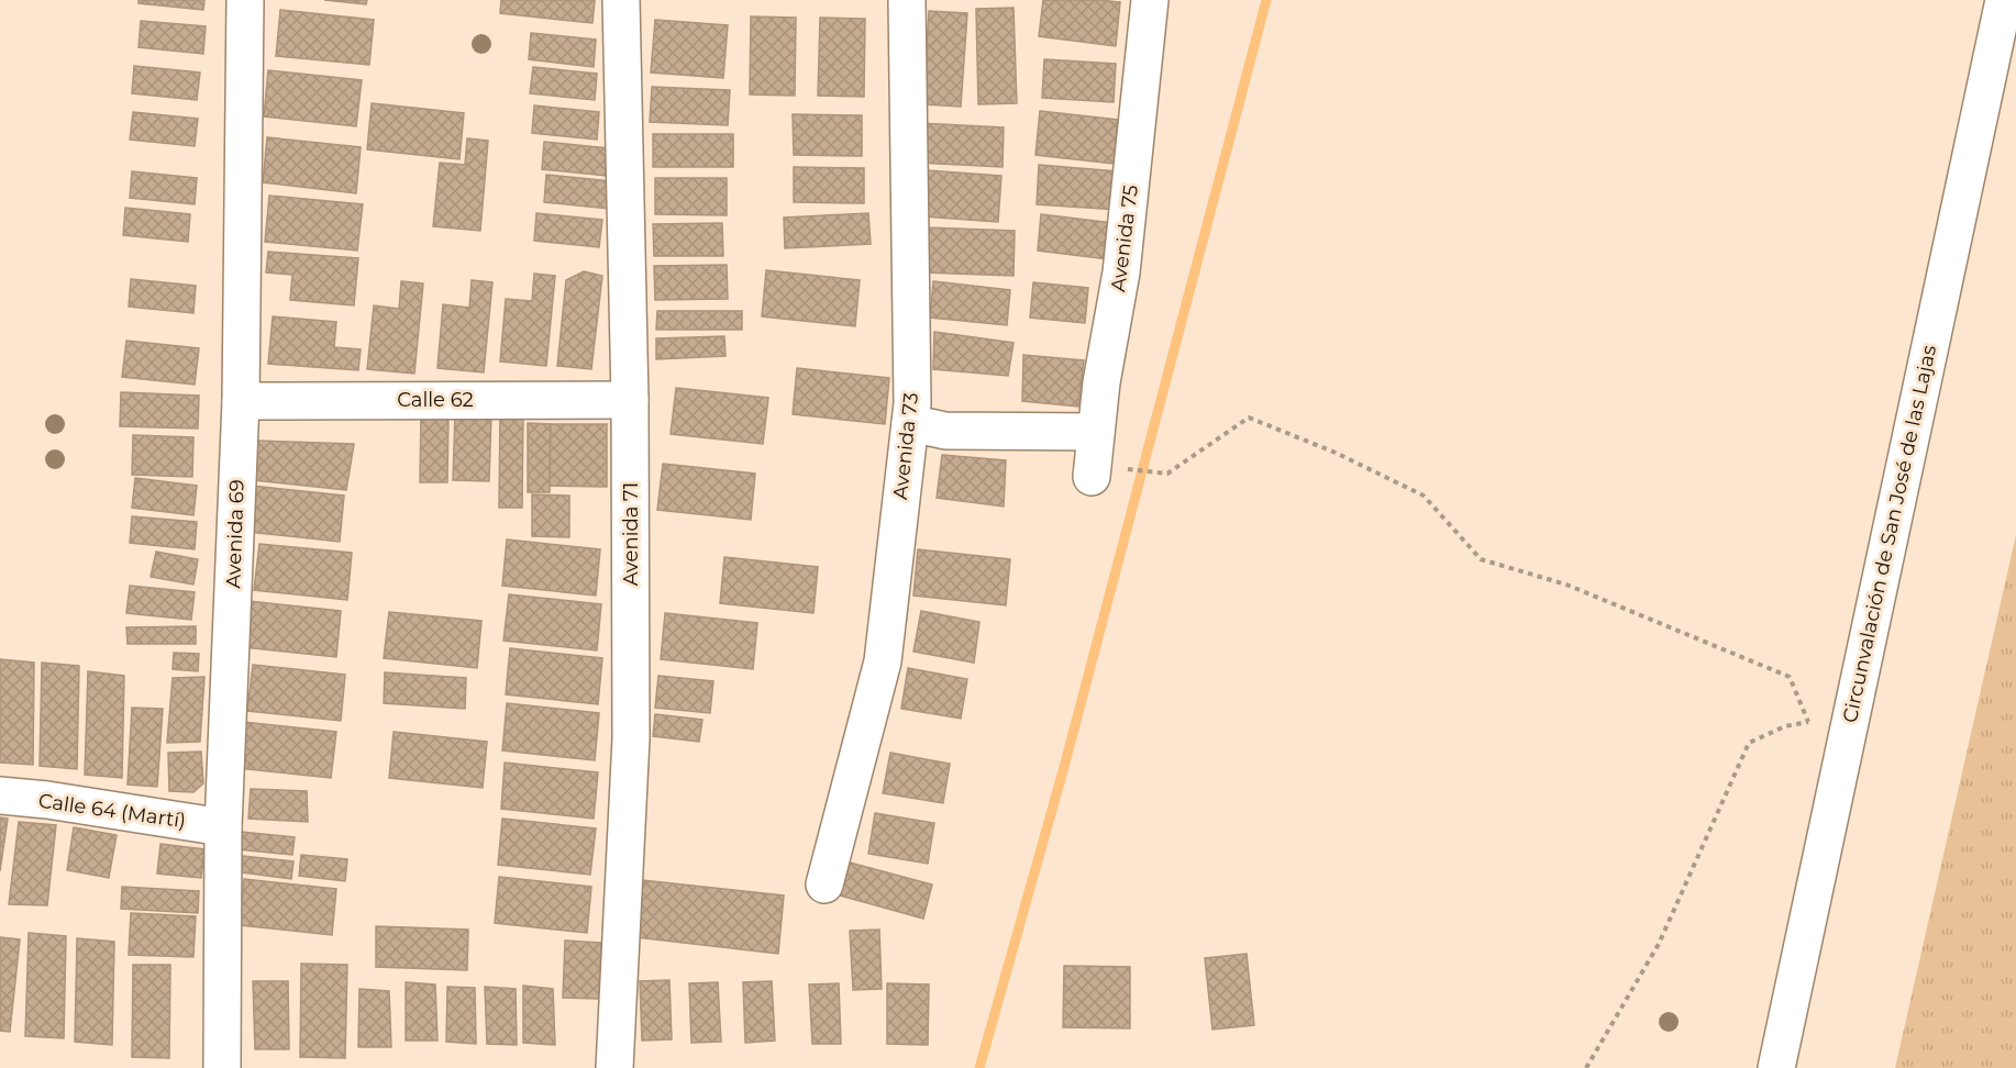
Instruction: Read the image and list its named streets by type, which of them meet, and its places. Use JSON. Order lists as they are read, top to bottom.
{
  "streets": {
    "street": [
      "Avenida 75",
      "Calle 62",
      "Avenida 73",
      "Avenida 69",
      "Avenida 71",
      "Circunvalación de San José de las Lajas",
      "Calle 64 (Martí)"
    ]
  },
  "crossings": [
    ["Calle 62", "Avenida 69"],
    ["Calle 62", "Avenida 71"],
    ["Avenida 69", "Calle 64 (Martí)"]
  ]
}
